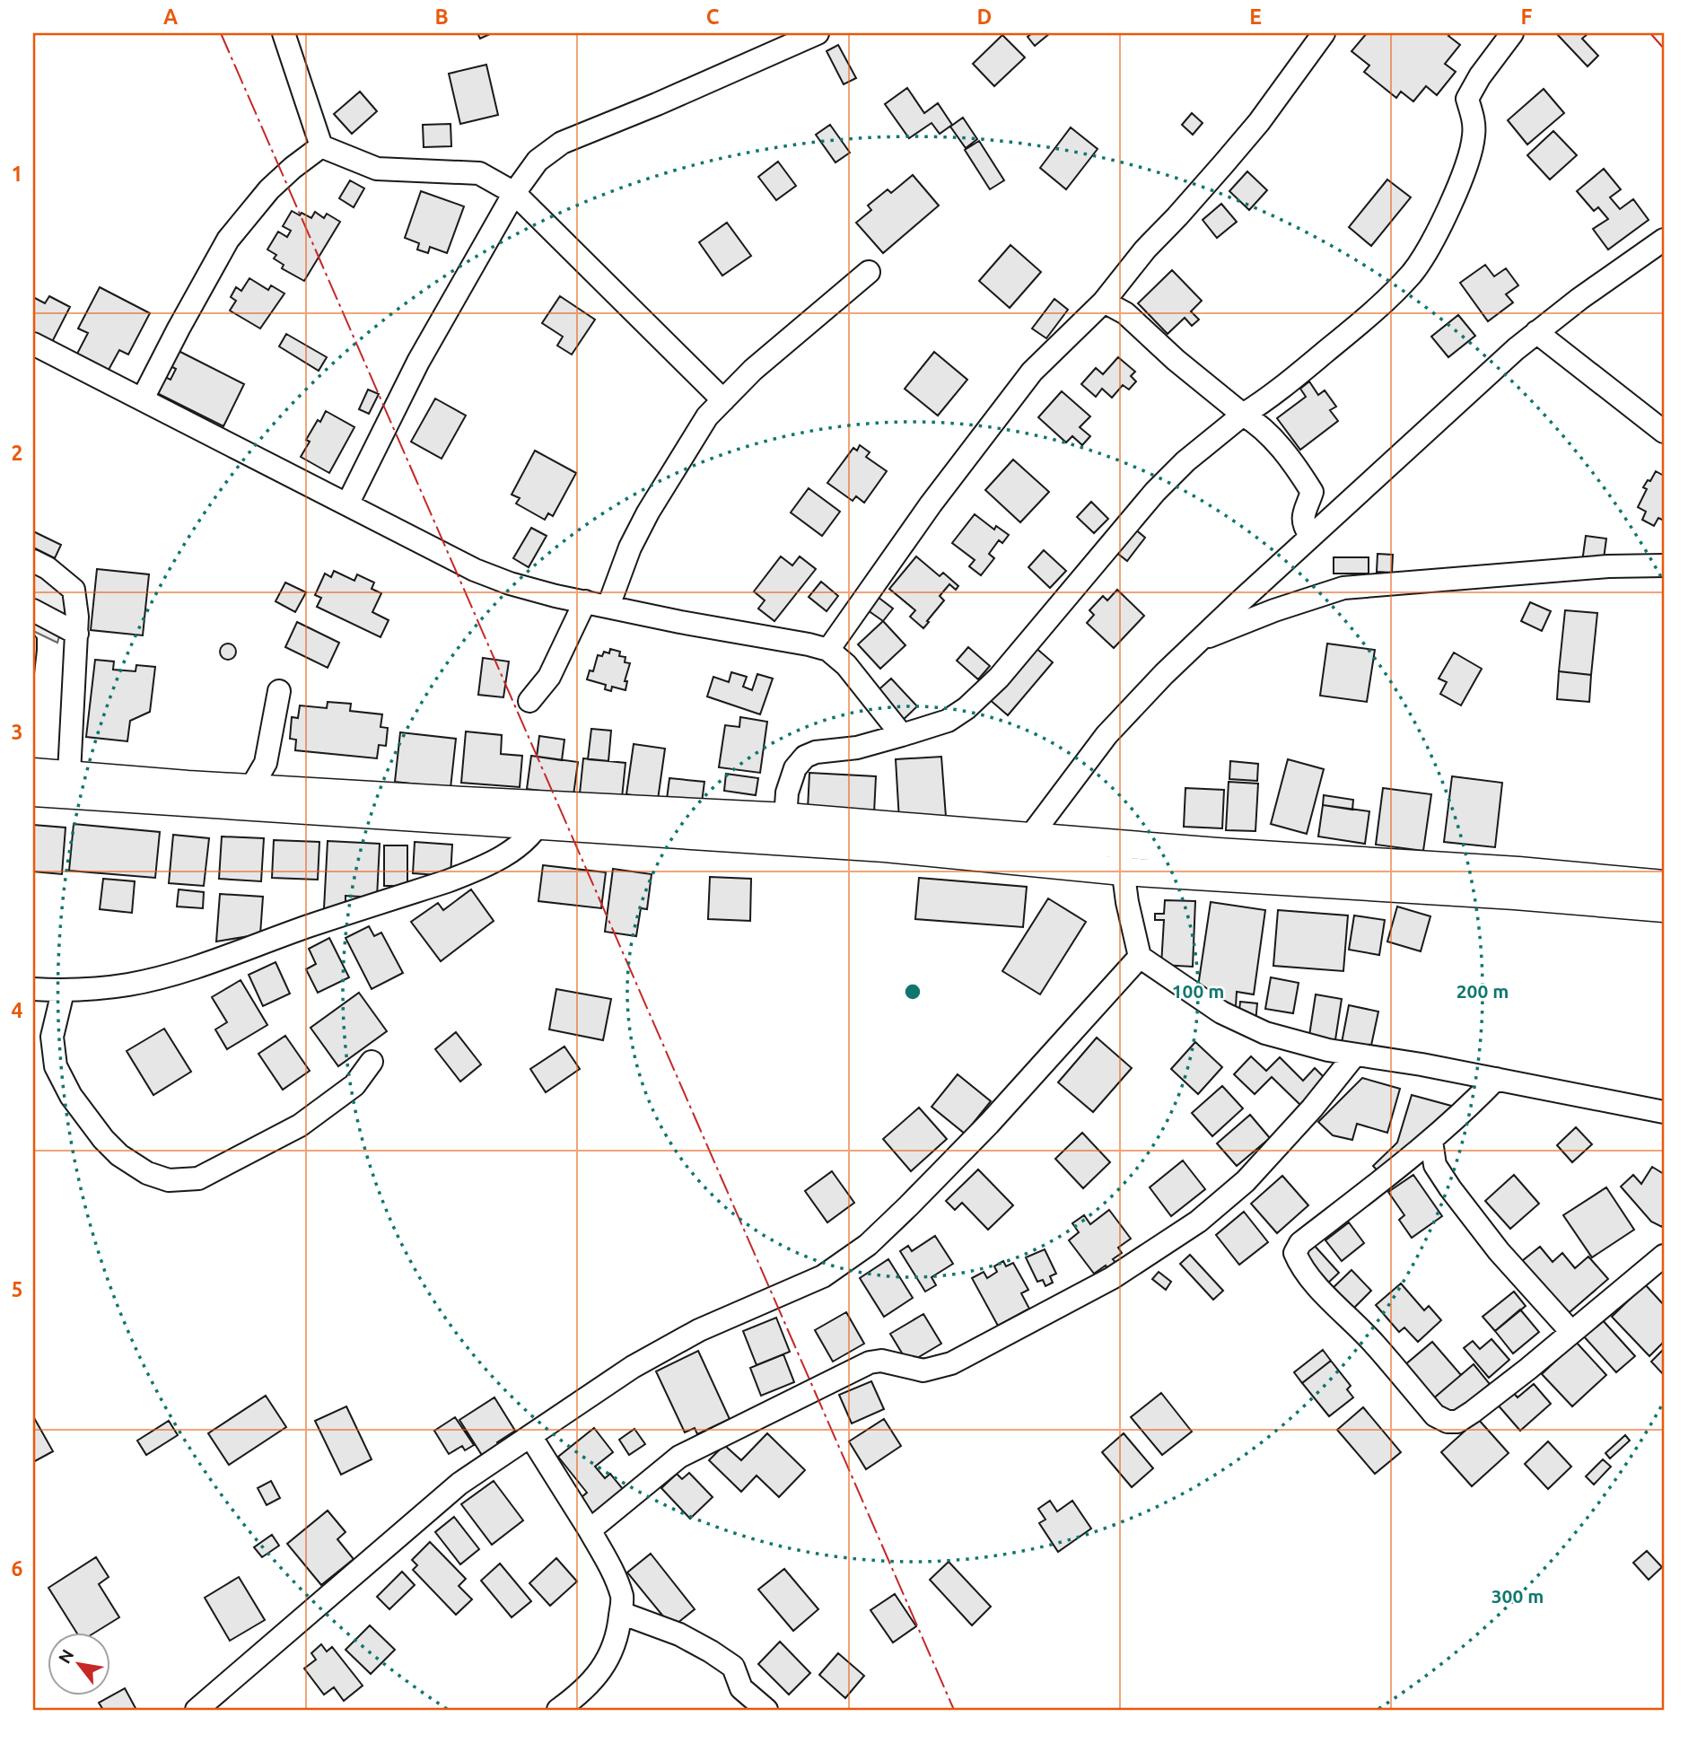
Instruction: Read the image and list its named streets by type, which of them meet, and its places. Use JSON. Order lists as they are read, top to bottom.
{
  "north": "top left",
  "grid": {
    "columns": [
      "A",
      "B",
      "C",
      "D",
      "E",
      "F"
    ],
    "rows": [
      "1",
      "2",
      "3",
      "4",
      "5",
      "6"
    ]
  },
  "rings": ["100 m", "200 m", "300 m"]
}
